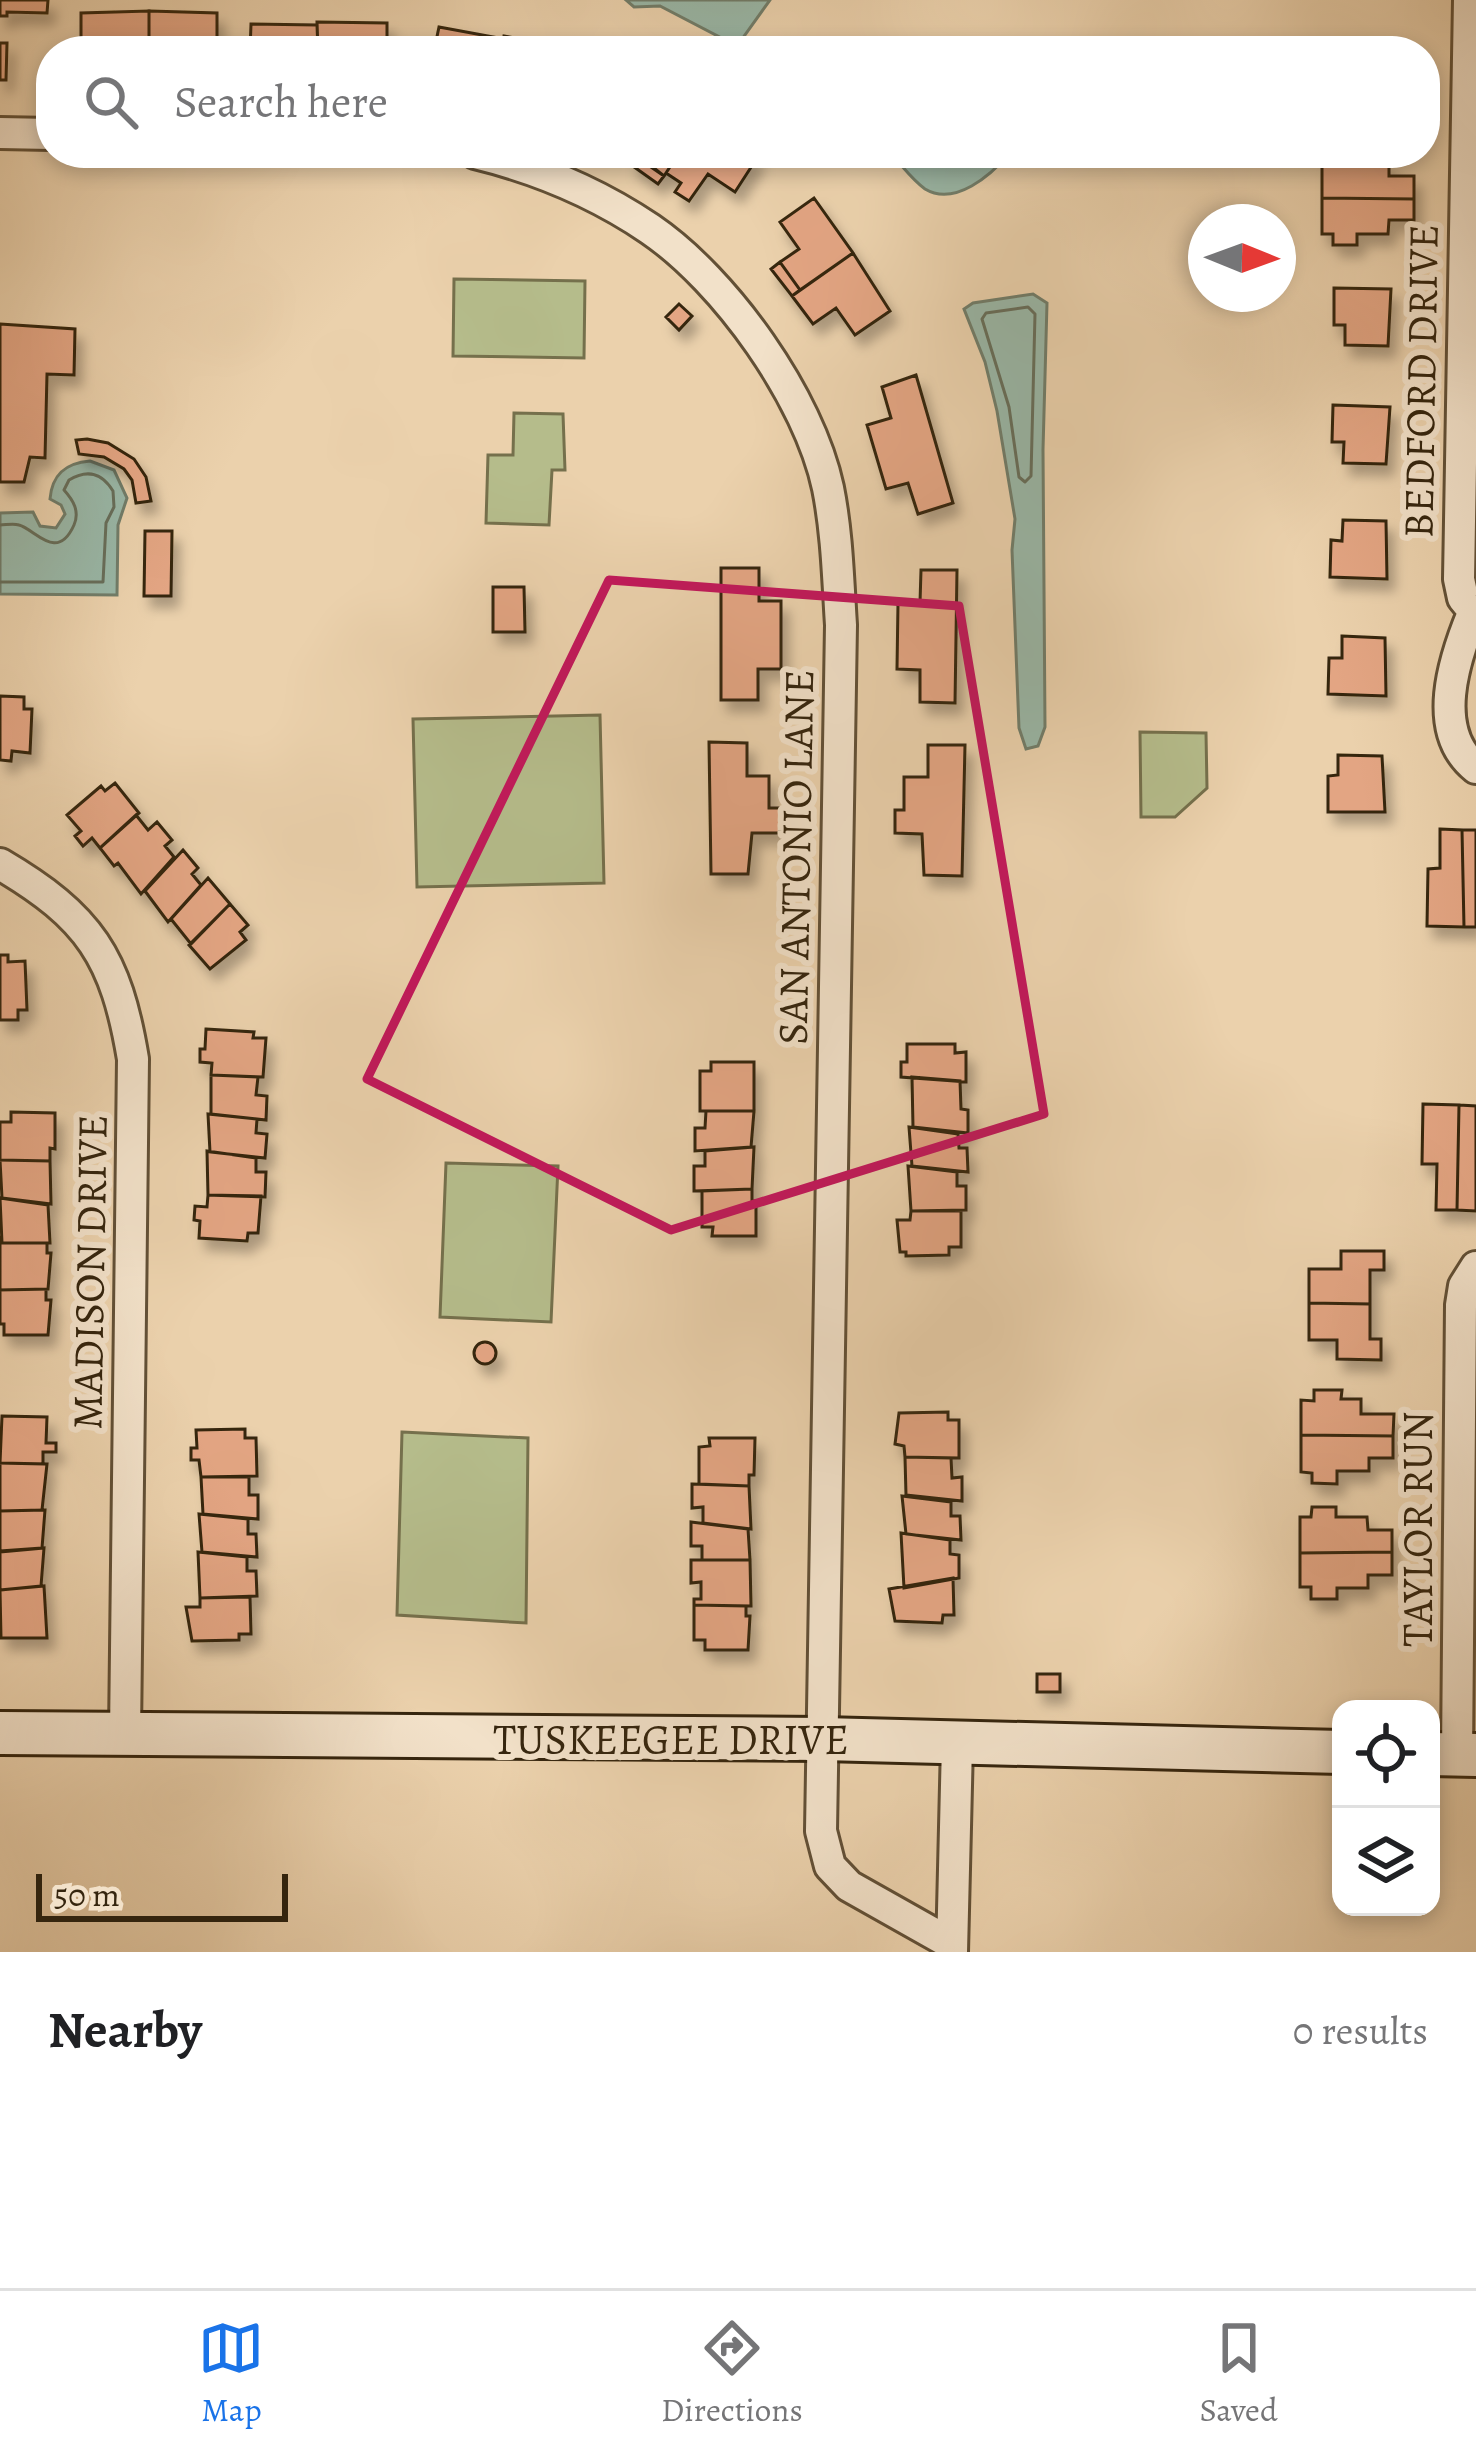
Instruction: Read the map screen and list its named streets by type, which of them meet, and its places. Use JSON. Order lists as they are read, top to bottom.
{
  "streets": {
    "street": [
      "BEDFORD DRIVE",
      "SAN ANTONIO LANE",
      "MADISON DRIVE",
      "TAYLOR RUN",
      "TUSKEEGEE DRIVE"
    ]
  },
  "crossings": [
    ["SAN ANTONIO LANE", "TUSKEEGEE DRIVE"],
    ["MADISON DRIVE", "TUSKEEGEE DRIVE"]
  ],
  "scale_bar": "50 m",
  "north": "right",
  "page": {
    "search": "Search here",
    "scale": "50 m",
    "heading": ["Nearby", "0 results"],
    "nav": ["Map", "Directions", "Saved"]
  }
}
